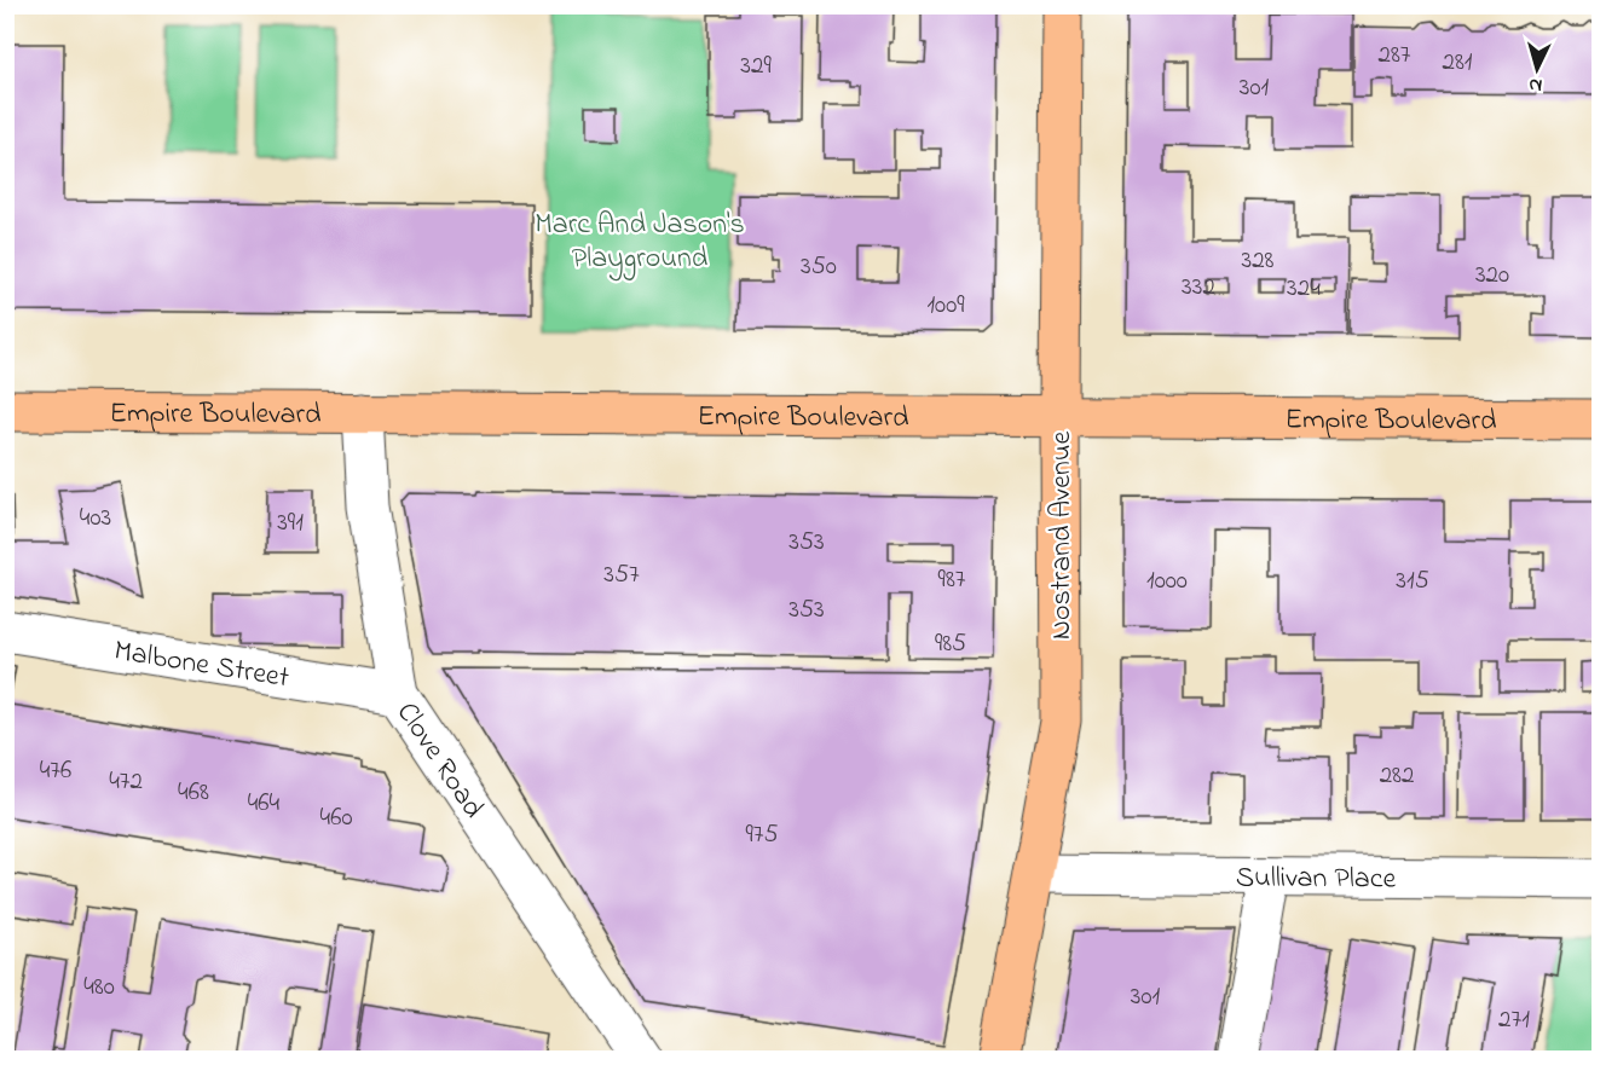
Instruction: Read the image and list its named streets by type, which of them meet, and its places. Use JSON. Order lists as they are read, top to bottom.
{
  "streets": {
    "main road": ["Empire Boulevard", "Nostrand Avenue"],
    "street": ["Malbone Street", "Clove Road", "Sullivan Place"]
  },
  "crossings": [
    ["Empire Boulevard", "Nostrand Avenue"],
    ["Empire Boulevard", "Clove Road"],
    ["Nostrand Avenue", "Sullivan Place"],
    ["Malbone Street", "Clove Road"]
  ],
  "parks": ["Marc And Jason's Playground"],
  "house_numbers": [
    "287",
    "281",
    "329",
    "301",
    "328",
    "350",
    "320",
    "332",
    "324",
    "1009",
    "403",
    "391",
    "353",
    "357",
    "987",
    "1000",
    "315",
    "353",
    "985",
    "476",
    "282",
    "472",
    "468",
    "464",
    "460",
    "975",
    "480",
    "301",
    "271"
  ],
  "north": "bottom"
}
